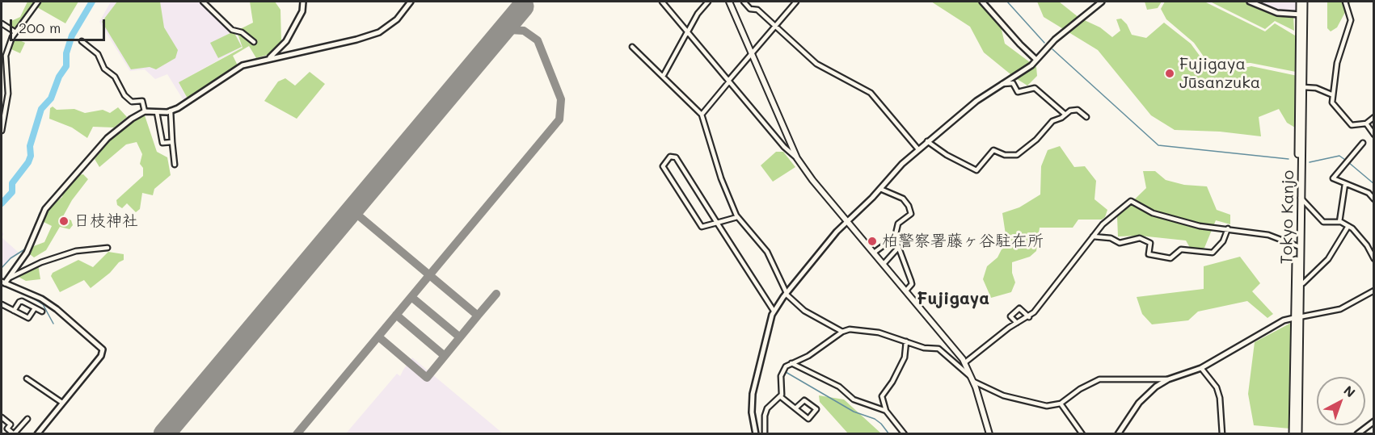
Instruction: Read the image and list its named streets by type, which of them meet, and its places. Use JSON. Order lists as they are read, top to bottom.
{
  "streets": {
    "highway": ["Tokyo Kanjo"]
  },
  "districts": ["Fujigaya"],
  "places": ["Fujigaya Jūsanzuka", "日枝神社", "柏警察署藤ヶ谷駐在所"],
  "scale_bar": "200 m",
  "north": "top right"
}
